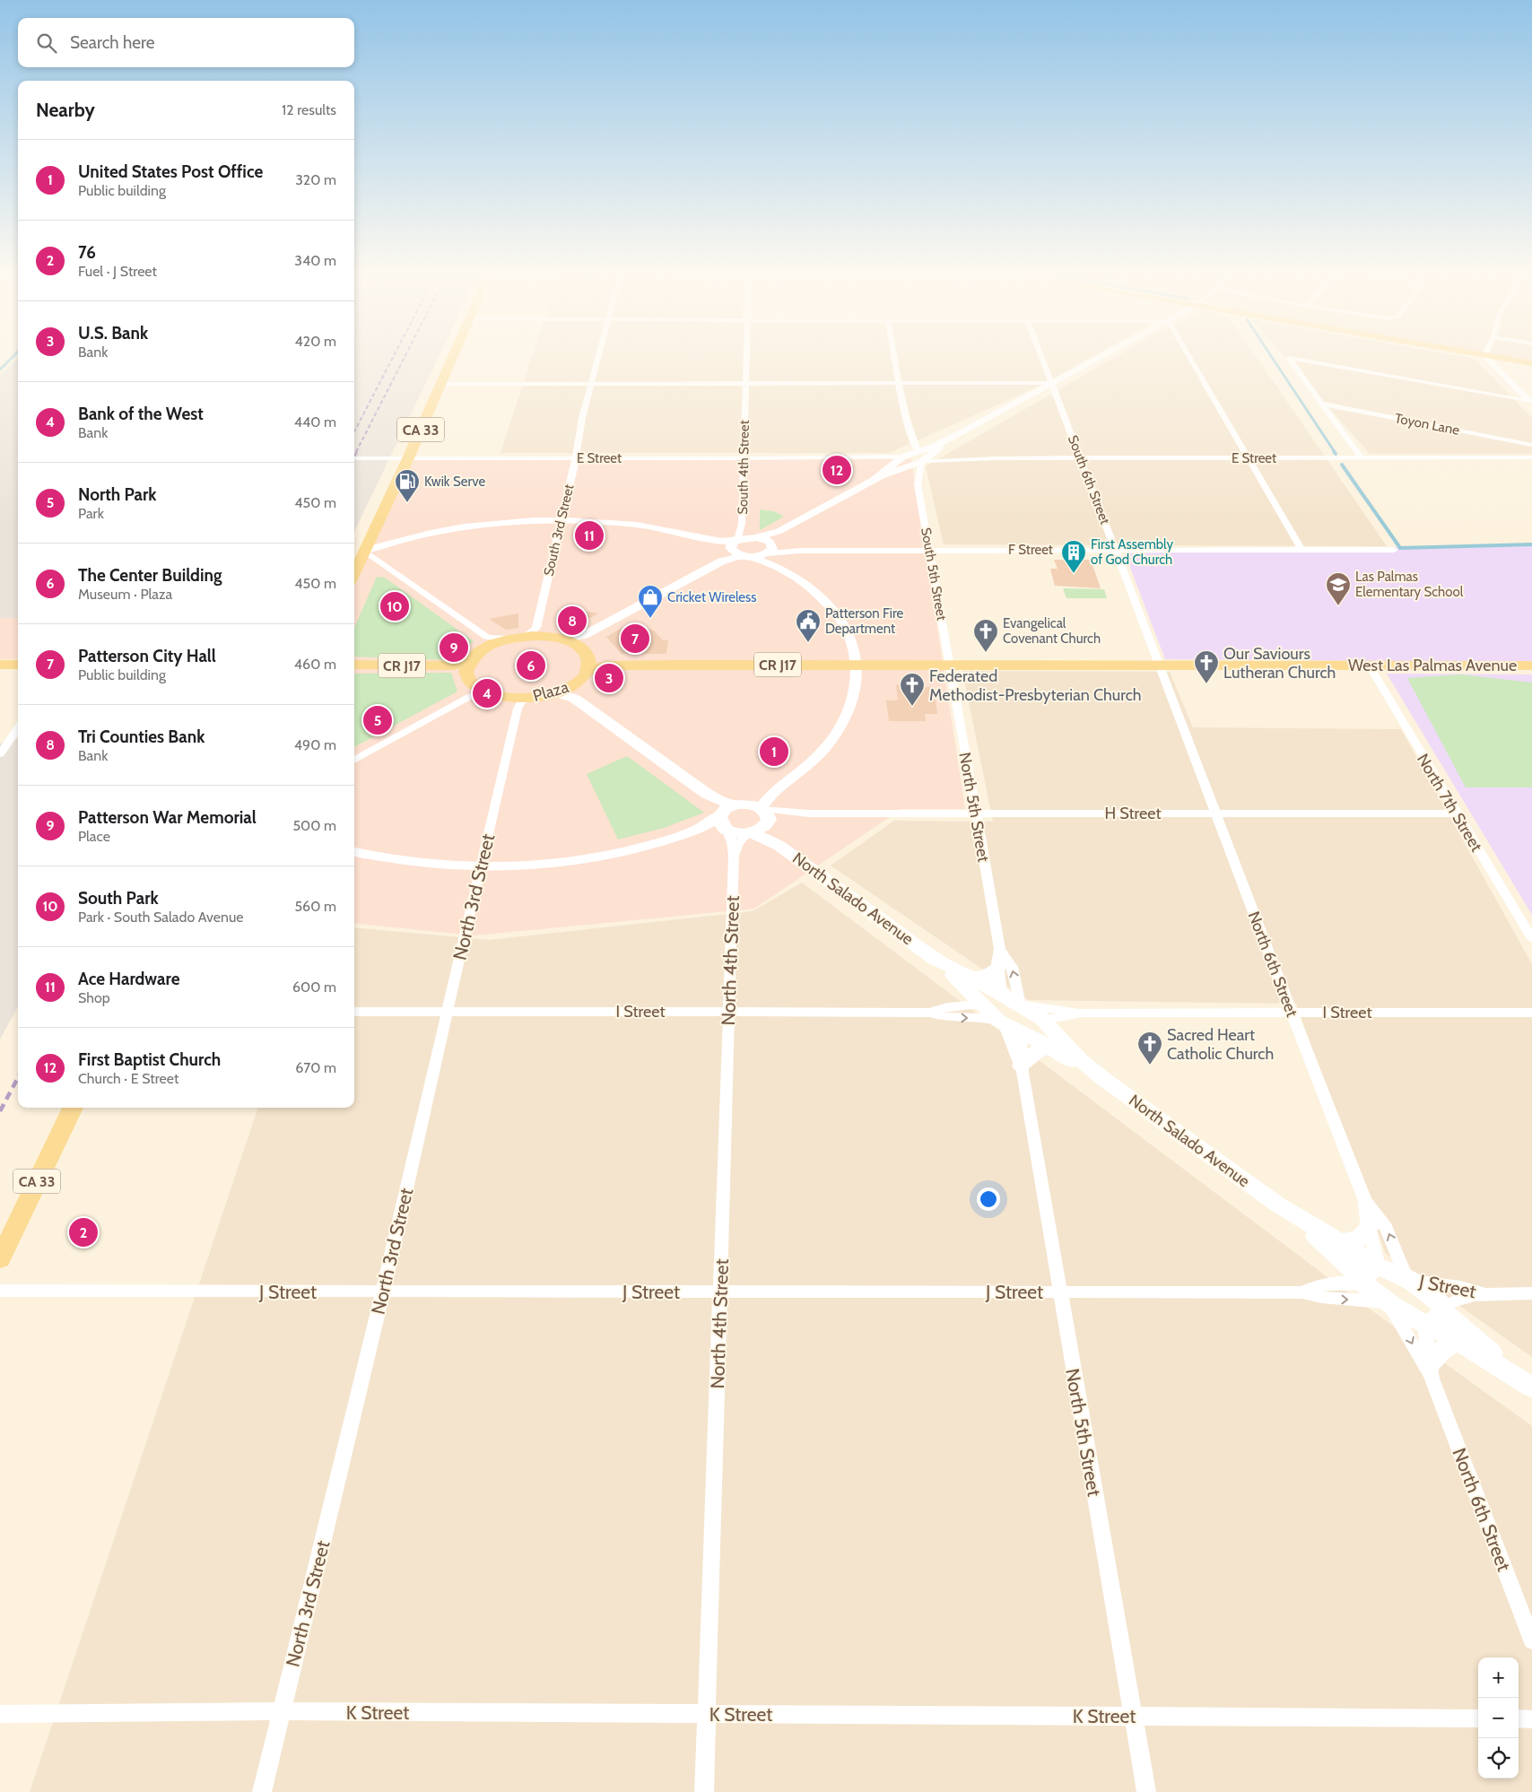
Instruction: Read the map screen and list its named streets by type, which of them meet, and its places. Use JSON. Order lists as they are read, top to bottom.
{
  "streets": {
    "main road": [
      "CA 33",
      "CR J17",
      "West Las Palmas Avenue",
      "Plaza",
      "North Salado Avenue"
    ],
    "street": [
      "Toyon Lane",
      "E Street",
      "South 4th Street",
      "South 6th Street",
      "South 3rd Street",
      "F Street",
      "South 5th Street",
      "North 7th Street",
      "North 5th Street",
      "H Street",
      "North 3rd Street",
      "North 4th Street",
      "North 6th Street",
      "I Street",
      "J Street",
      "K Street"
    ]
  },
  "crossings": [
    ["CA 33", "E Street"],
    ["E Street", "South 4th Street"],
    ["E Street", "South 6th Street"],
    ["E Street", "South 3rd Street"],
    ["E Street", "South 5th Street"],
    ["South 6th Street", "F Street"],
    ["South 6th Street", "West Las Palmas Avenue"],
    ["South 6th Street", "North 6th Street"],
    ["F Street", "South 5th Street"],
    ["South 5th Street", "West Las Palmas Avenue"],
    ["South 5th Street", "North 5th Street"],
    ["West Las Palmas Avenue", "Plaza"],
    ["West Las Palmas Avenue", "North 7th Street"],
    ["West Las Palmas Avenue", "North 5th Street"],
    ["West Las Palmas Avenue", "North 6th Street"],
    ["Plaza", "North 3rd Street"],
    ["North 7th Street", "H Street"],
    ["North 5th Street", "H Street"],
    ["North 5th Street", "North Salado Avenue"],
    ["North 5th Street", "I Street"],
    ["North 5th Street", "J Street"],
    ["North 5th Street", "K Street"],
    ["H Street", "North Salado Avenue"],
    ["H Street", "North 6th Street"],
    ["North 3rd Street", "I Street"],
    ["North 3rd Street", "J Street"],
    ["North 3rd Street", "K Street"],
    ["North Salado Avenue", "North 4th Street"],
    ["North Salado Avenue", "North 6th Street"],
    ["North Salado Avenue", "I Street"],
    ["North Salado Avenue", "J Street"],
    ["North 4th Street", "I Street"],
    ["North 4th Street", "J Street"],
    ["North 4th Street", "K Street"],
    ["North 6th Street", "I Street"],
    ["North 6th Street", "J Street"]
  ],
  "places": {
    "fuel station": ["Kwik Serve"],
    "building": ["First Assembly of God Church"],
    "school or university": ["Las Palmas Elementary School"],
    "shop": ["Cricket Wireless"],
    "public building": ["Patterson Fire Department"],
    "church": [
      "Evangelical Covenant Church",
      "Our Saviours Lutheran Church",
      "Federated Methodist-Presbyterian Church",
      "Sacred Heart Catholic Church"
    ]
  },
  "page": {
    "search": "Search here",
    "heading": ["Nearby", "12 results"],
    "list": [
      {
        "mark": "1",
        "name": "United States Post Office",
        "note": "Public building",
        "value": "320 m"
      },
      {
        "mark": "2",
        "name": "76",
        "note": "Fuel · J Street",
        "value": "340 m"
      },
      {
        "mark": "3",
        "name": "U.S. Bank",
        "note": "Bank",
        "value": "420 m"
      },
      {
        "mark": "4",
        "name": "Bank of the West",
        "note": "Bank",
        "value": "440 m"
      },
      {
        "mark": "5",
        "name": "North Park",
        "note": "Park",
        "value": "450 m"
      },
      {
        "mark": "6",
        "name": "The Center Building",
        "note": "Museum · Plaza",
        "value": "450 m"
      },
      {
        "mark": "7",
        "name": "Patterson City Hall",
        "note": "Public building",
        "value": "460 m"
      },
      {
        "mark": "8",
        "name": "Tri Counties Bank",
        "note": "Bank",
        "value": "490 m"
      },
      {
        "mark": "9",
        "name": "Patterson War Memorial",
        "note": "Place",
        "value": "500 m"
      },
      {
        "mark": "10",
        "name": "South Park",
        "note": "Park · South Salado Avenue",
        "value": "560 m"
      },
      {
        "mark": "11",
        "name": "Ace Hardware",
        "note": "Shop",
        "value": "600 m"
      },
      {
        "mark": "12",
        "name": "First Baptist Church",
        "note": "Church · E Street",
        "value": "670 m"
      }
    ],
    "pins": [
      "12",
      "11",
      "10",
      "8",
      "7",
      "9",
      "6",
      "3",
      "4",
      "5",
      "1",
      "2"
    ],
    "map_buttons": ["+", "−"]
  }
}
